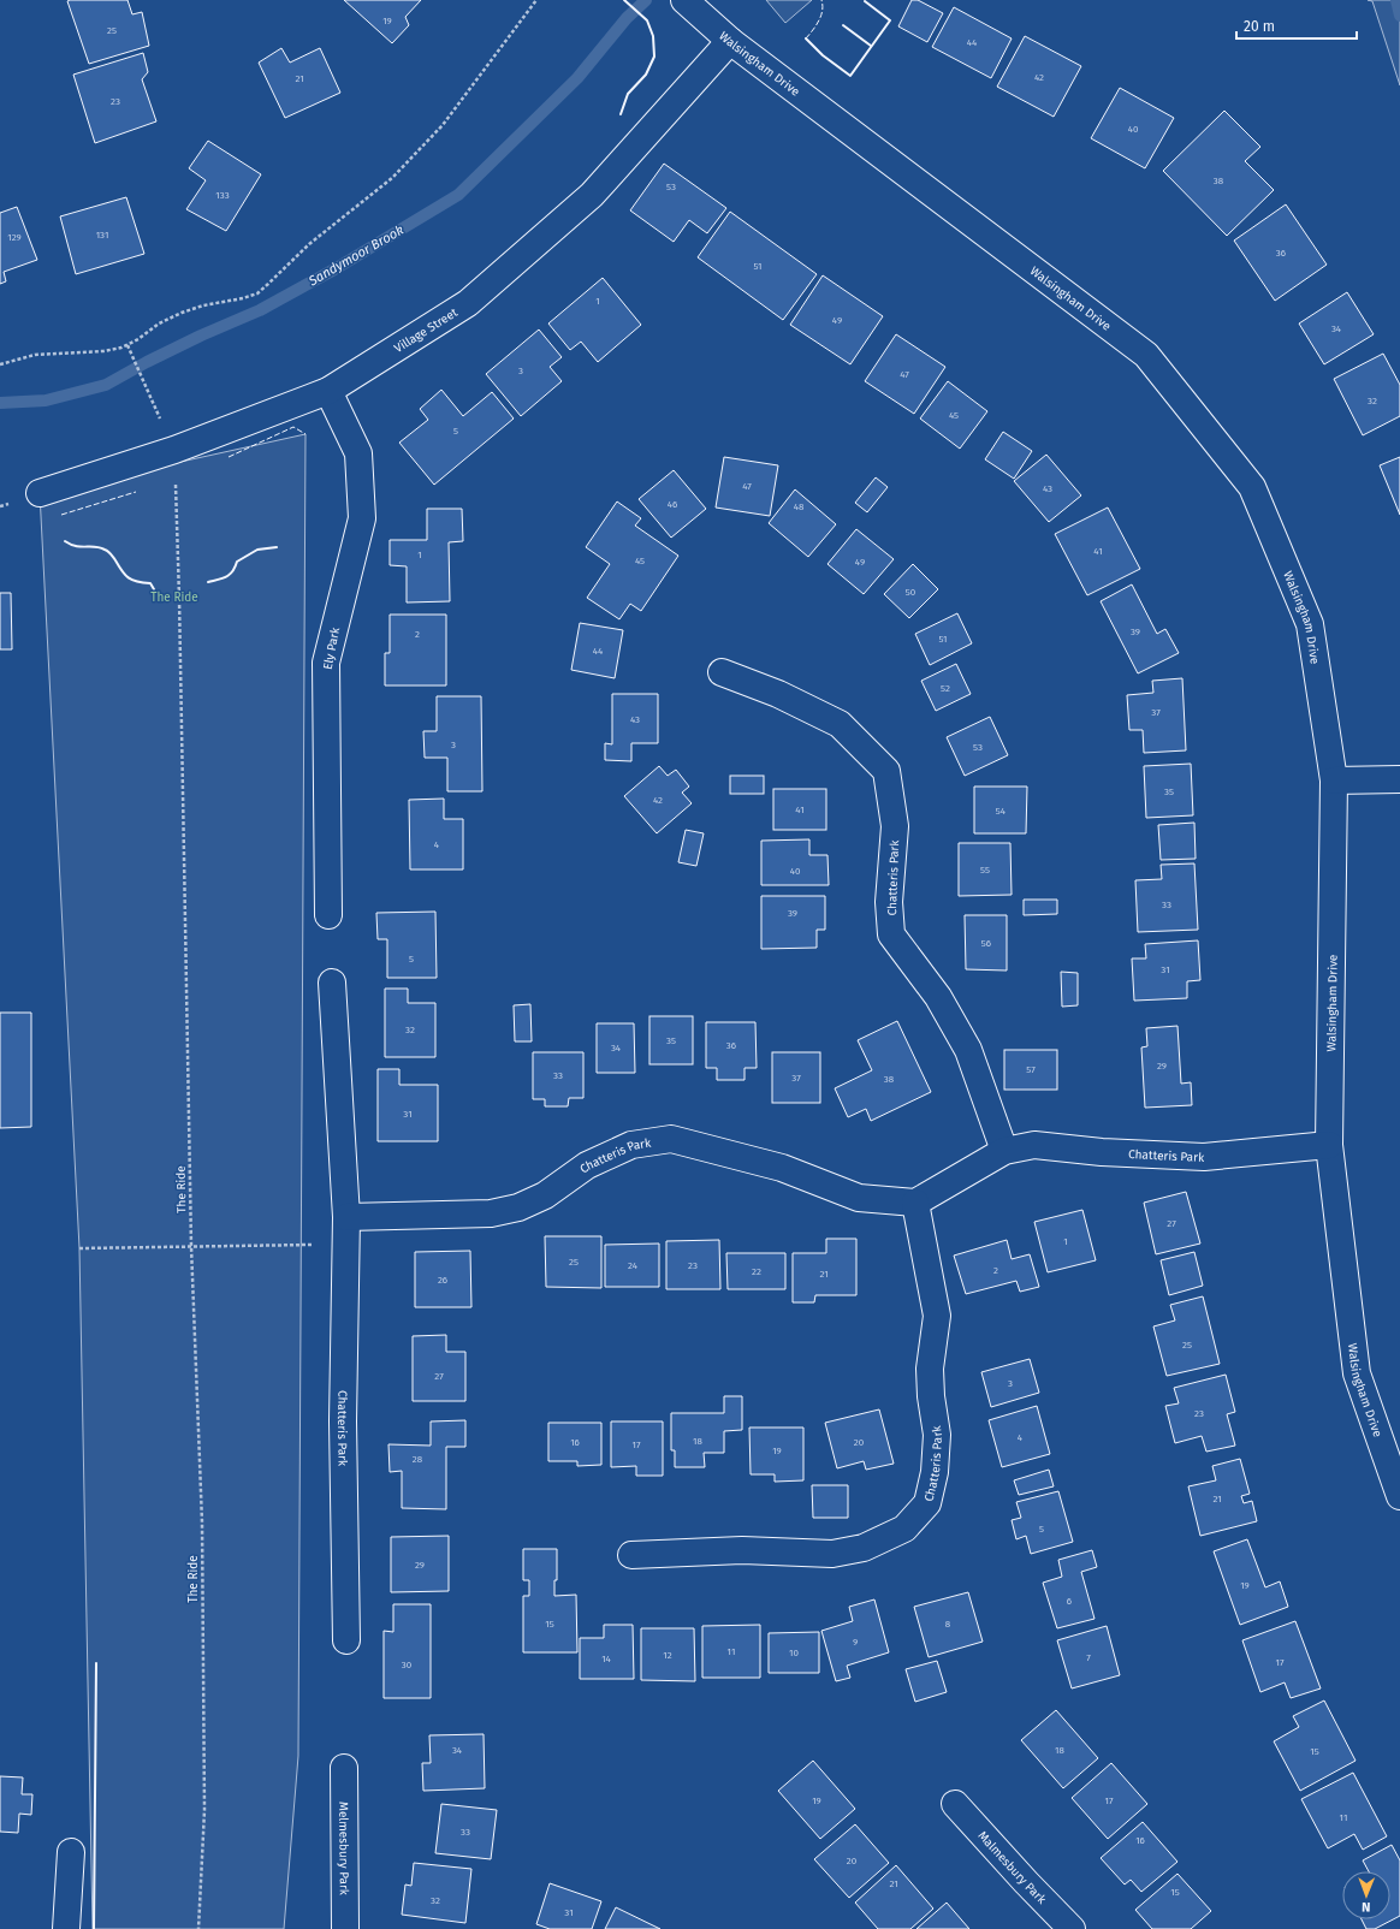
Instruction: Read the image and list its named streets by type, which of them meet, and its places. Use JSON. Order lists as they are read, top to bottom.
{
  "streets": {
    "street": [
      "Walsingham Drive",
      "Village Street",
      "Ely Park",
      "Chatteris Park",
      "Melmesbury Park",
      "Malmesbury Park"
    ],
    "path": ["The Ride"]
  },
  "crossings": [
    ["Walsingham Drive", "Village Street"],
    ["Walsingham Drive", "Chatteris Park"],
    ["Village Street", "Ely Park"],
    ["Village Street", "The Ride"]
  ],
  "water": ["Sandymoor Brook"],
  "parks": ["The Ride"],
  "house_numbers": [
    "19",
    "25",
    "44",
    "42",
    "21",
    "23",
    "40",
    "38",
    "53",
    "133",
    "131",
    "129",
    "36",
    "51",
    "1",
    "49",
    "34",
    "3",
    "47",
    "32",
    "45",
    "5",
    "47",
    "43",
    "46",
    "48",
    "41",
    "1",
    "45",
    "49",
    "50",
    "39",
    "2",
    "51",
    "44",
    "52",
    "37",
    "43",
    "3",
    "53",
    "35",
    "42",
    "41",
    "54",
    "4",
    "55",
    "40",
    "33",
    "39",
    "56",
    "5",
    "31",
    "32",
    "35",
    "36",
    "34",
    "29",
    "57",
    "33",
    "37",
    "38",
    "31",
    "27",
    "1",
    "25",
    "24",
    "23",
    "2",
    "22",
    "21",
    "26",
    "25",
    "27",
    "3",
    "23",
    "4",
    "18",
    "16",
    "20",
    "17",
    "19",
    "28",
    "21",
    "5",
    "29",
    "19",
    "6",
    "15",
    "8",
    "9",
    "11",
    "10",
    "12",
    "7",
    "14",
    "17",
    "30",
    "34",
    "18",
    "15",
    "19",
    "17",
    "11",
    "33",
    "16",
    "20",
    "21",
    "15",
    "32",
    "31"
  ],
  "scale_bar": "20 m",
  "north": "bottom"
}
